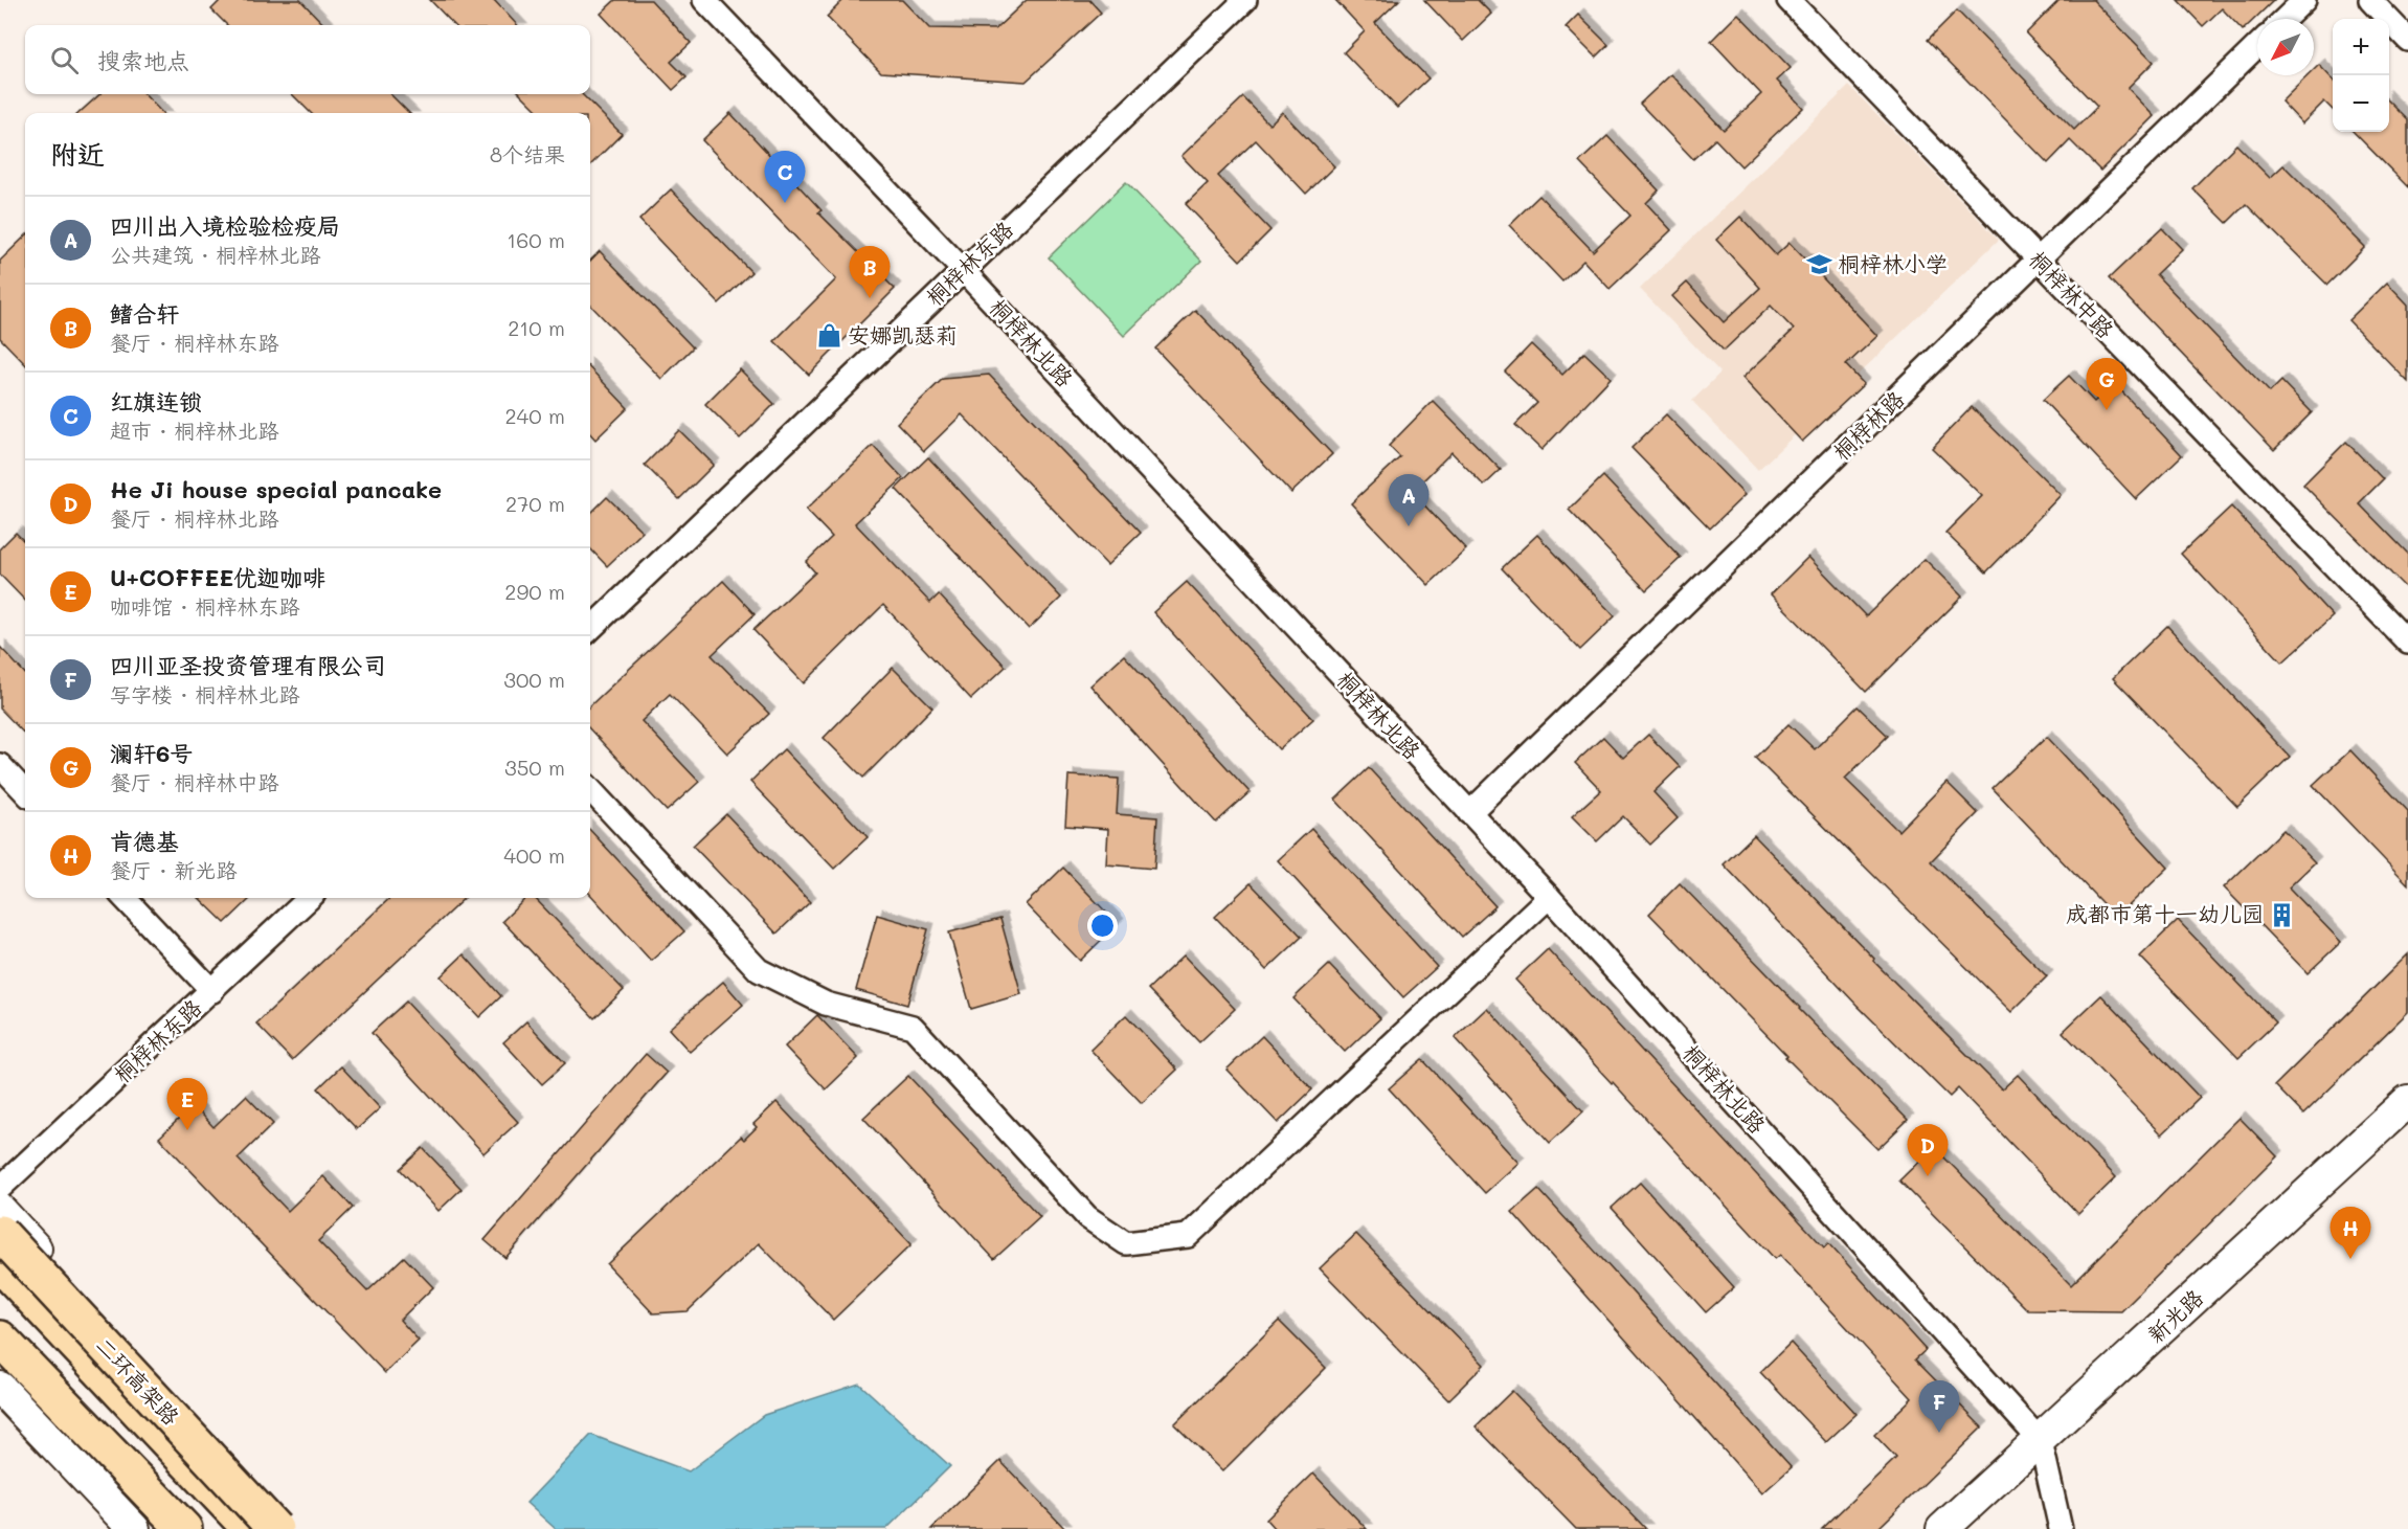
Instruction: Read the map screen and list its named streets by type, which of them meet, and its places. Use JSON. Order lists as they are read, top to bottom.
{
  "streets": {
    "highway": ["二环高架路"],
    "main road": ["新光路"],
    "street": [
      "桐梓林东路",
      "桐梓林中路",
      "桐梓林北路",
      "桐梓林路"
    ]
  },
  "crossings": [
    ["桐梓林东路", "桐梓林北路"],
    ["桐梓林中路", "桐梓林路"],
    ["桐梓林北路", "桐梓林路"],
    ["桐梓林北路", "新光路"]
  ],
  "places": {
    "school or university": ["桐梓林小学"],
    "shop": ["安娜凯瑟莉"],
    "building": ["成都市第十一幼儿园"]
  },
  "north": "bottom left",
  "page": {
    "map_buttons": ["+", "−"],
    "search": "搜索地点",
    "heading": ["附近", "8个结果"],
    "pins": [
      "C",
      "B",
      "G",
      "A",
      "E",
      "D",
      "H",
      "F"
    ],
    "list": [
      {
        "mark": "A",
        "name": "四川出入境检验检疫局",
        "note": "公共建筑 · 桐梓林北路",
        "value": "160 m"
      },
      {
        "mark": "B",
        "name": "鳍合轩",
        "note": "餐厅 · 桐梓林东路",
        "value": "210 m"
      },
      {
        "mark": "C",
        "name": "红旗连锁",
        "note": "超市 · 桐梓林北路",
        "value": "240 m"
      },
      {
        "mark": "D",
        "name": "He Ji house special pancake",
        "note": "餐厅 · 桐梓林北路",
        "value": "270 m"
      },
      {
        "mark": "E",
        "name": "U+COFFEE优迦咖啡",
        "note": "咖啡馆 · 桐梓林东路",
        "value": "290 m"
      },
      {
        "mark": "F",
        "name": "四川亚圣投资管理有限公司",
        "note": "写字楼 · 桐梓林北路",
        "value": "300 m"
      },
      {
        "mark": "G",
        "name": "澜轩6号",
        "note": "餐厅 · 桐梓林中路",
        "value": "350 m"
      },
      {
        "mark": "H",
        "name": "肯德基",
        "note": "餐厅 · 新光路",
        "value": "400 m"
      }
    ]
  }
}
